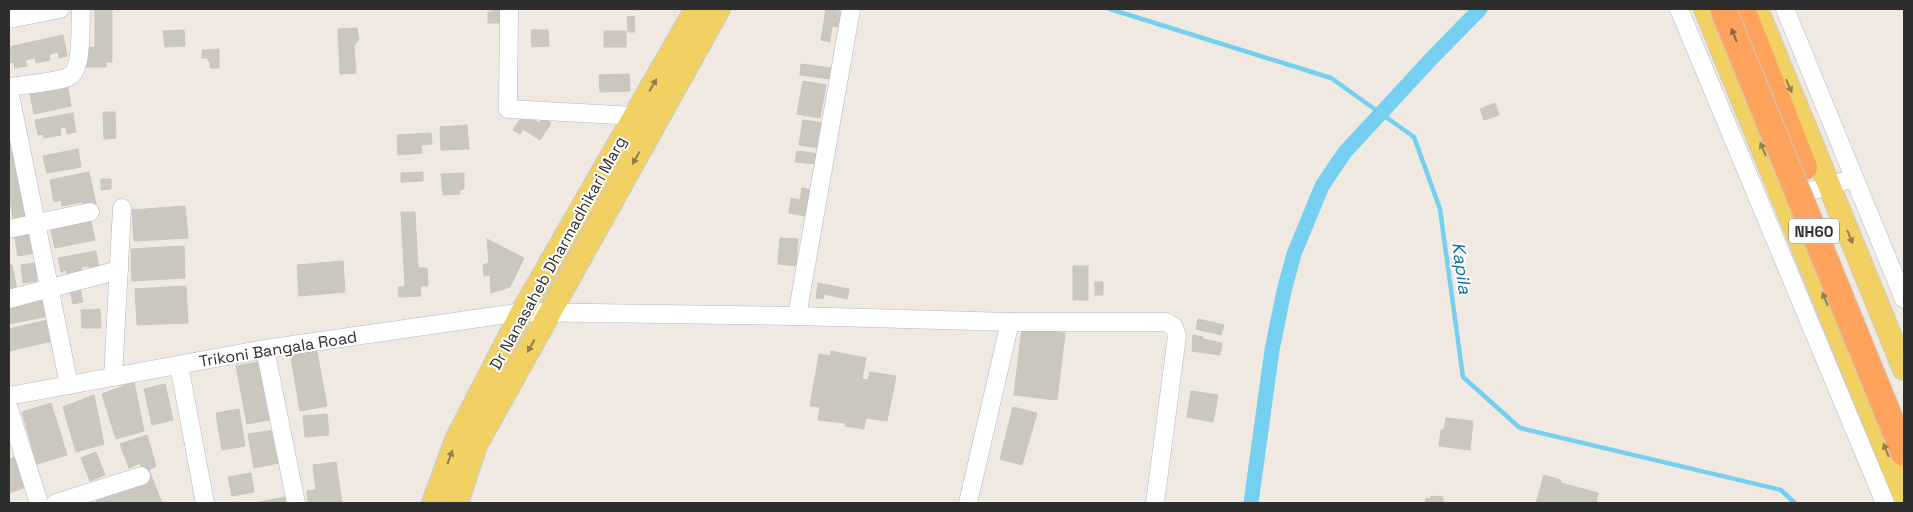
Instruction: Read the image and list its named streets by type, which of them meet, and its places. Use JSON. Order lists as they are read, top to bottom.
{
  "streets": {
    "highway": ["NH60"],
    "main road": ["Dr Nanasaheb Dharmadhikari Marg"],
    "street": ["Trikoni Bangala Road"]
  },
  "crossings": [
    ["Dr Nanasaheb Dharmadhikari Marg", "Trikoni Bangala Road"]
  ],
  "water": ["Kapila"]
}
